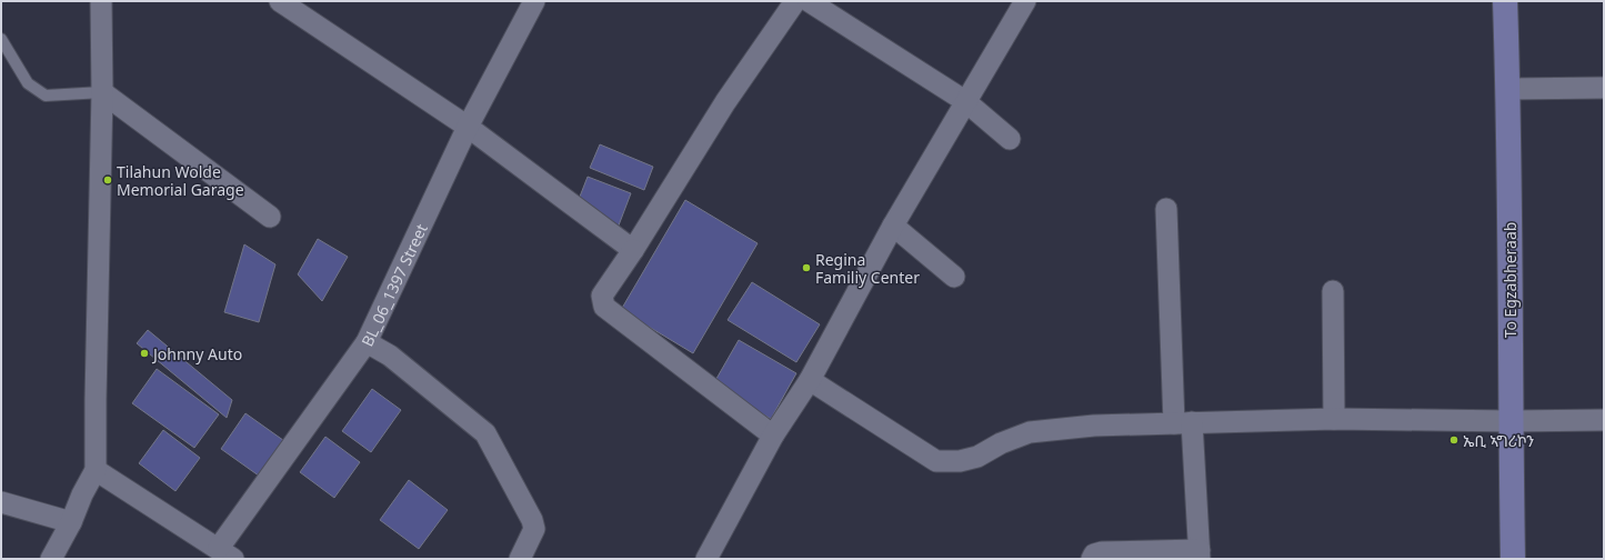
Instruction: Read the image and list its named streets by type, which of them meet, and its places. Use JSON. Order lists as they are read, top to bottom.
{
  "streets": {
    "main road": ["To Egzabheraab"],
    "street": ["BL_06_1397 Street"]
  },
  "places": [
    "Tilahun Wolde Memorial Garage",
    "Regina Familiy Center",
    "Johnny Auto",
    "ኤቢ ኣግሪኮን"
  ]
}
